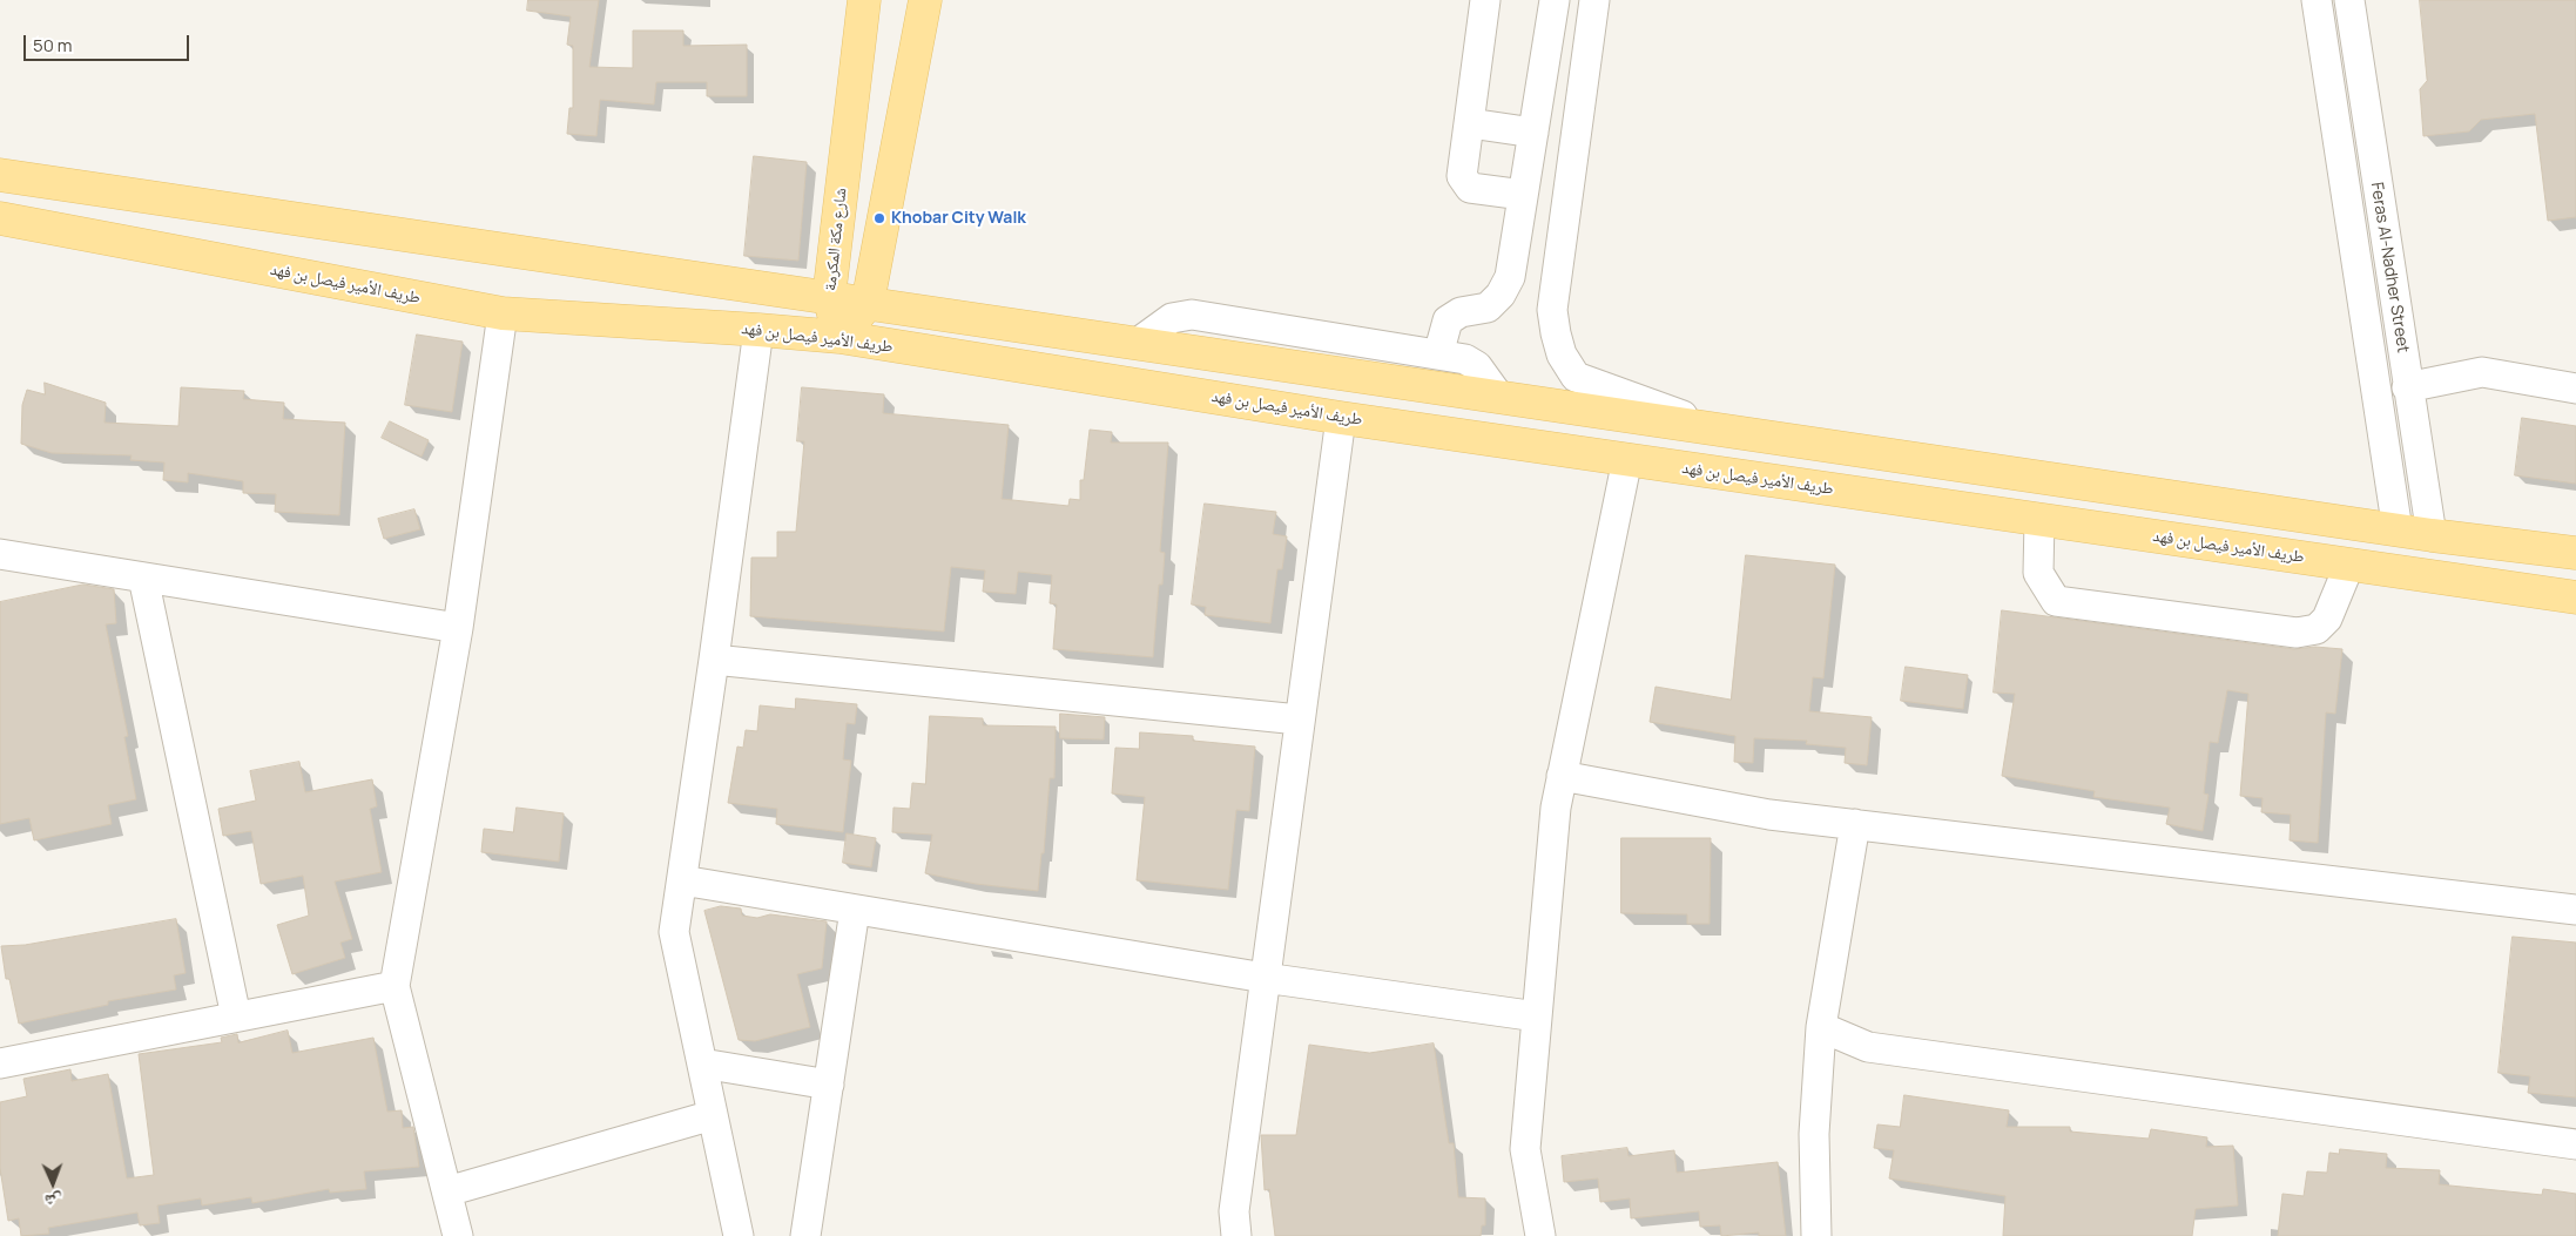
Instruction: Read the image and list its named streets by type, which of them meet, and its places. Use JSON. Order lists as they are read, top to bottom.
{
  "streets": {
    "main road": ["شارع مكة المكرمة", "طريف الأمير فيصل بن فهد"],
    "street": ["Feras Al-Nadher Street"]
  },
  "crossings": [
    ["شارع مكة المكرمة", "طريف الأمير فيصل بن فهد"]
  ],
  "places": ["Khobar City Walk"],
  "scale_bar": "50 m",
  "north": "bottom"
}
